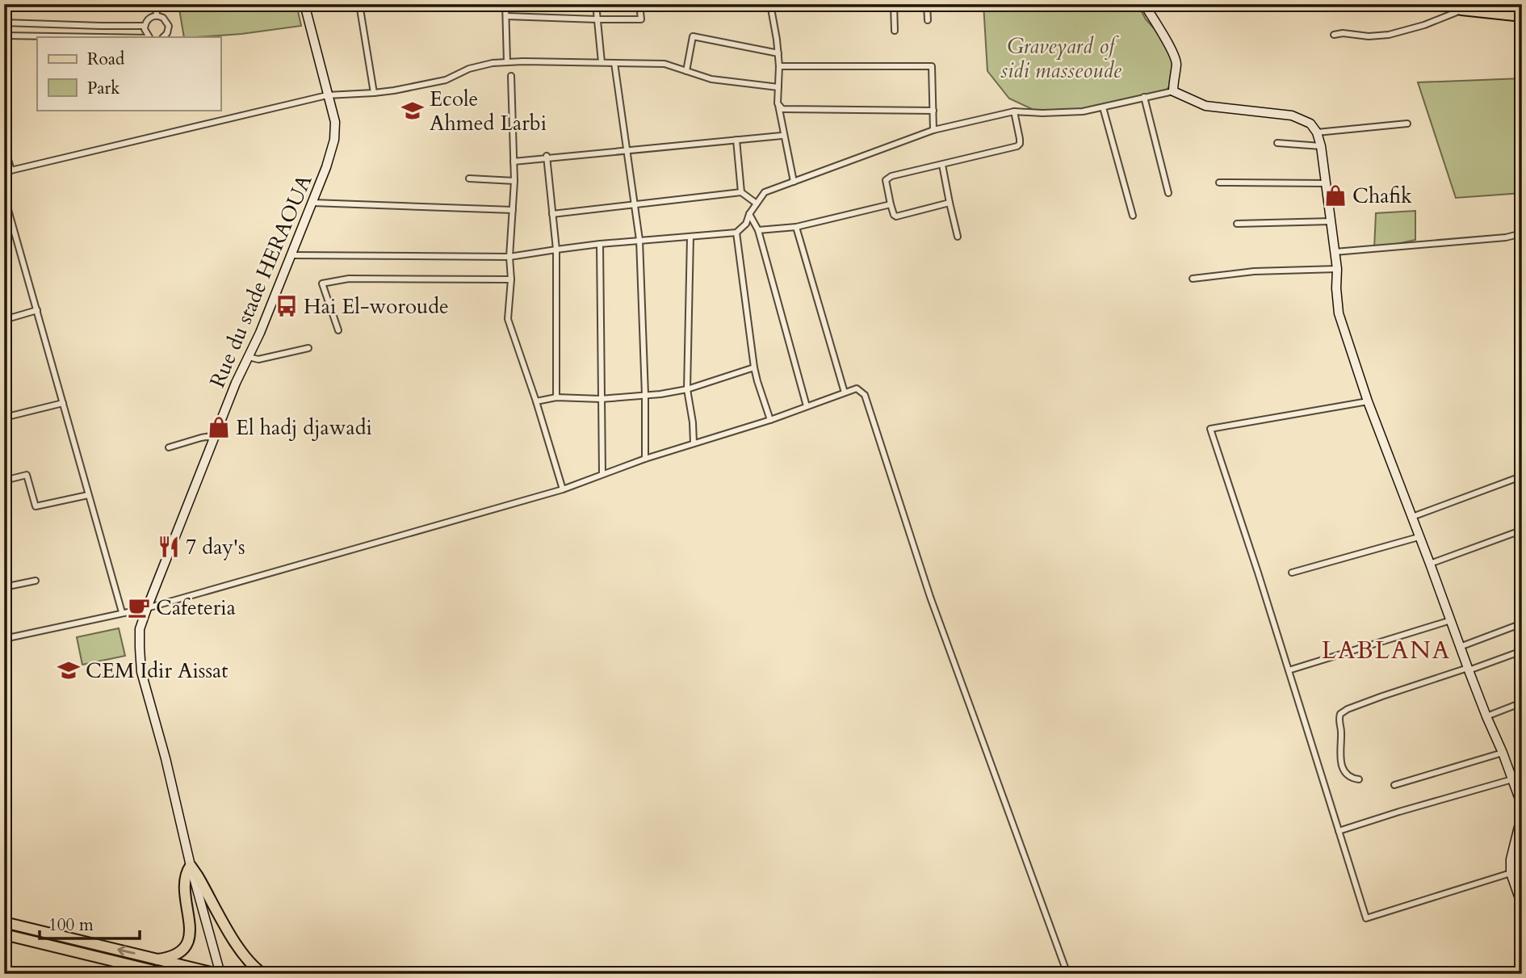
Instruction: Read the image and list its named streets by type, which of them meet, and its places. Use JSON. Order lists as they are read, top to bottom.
{
  "streets": {
    "street": ["Rue du stade HERAOUA"]
  },
  "districts": ["LABLANA"],
  "parks": ["Graveyard of sidi masseoude"],
  "places": {
    "school or university": ["Ecole Ahmed Larbi", "CEM Idir Aissat"],
    "shop": ["Chafik", "El hadj djawadi"],
    "bus stop": ["Hai El-woroude"],
    "restaurant": ["7 day's"],
    "cafe": ["Cafeteria"]
  },
  "legend": ["Road", "Park"],
  "scale_bar": "100 m"
}
